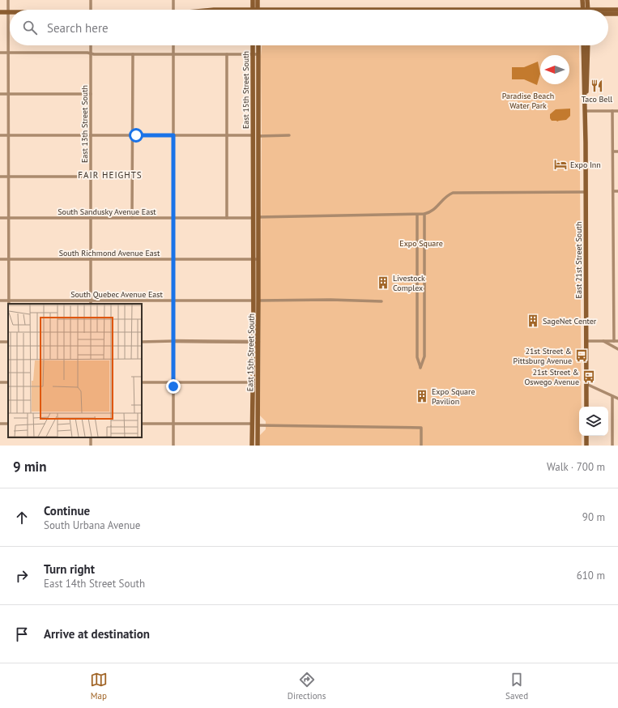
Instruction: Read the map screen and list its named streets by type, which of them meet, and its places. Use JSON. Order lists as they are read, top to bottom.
{
  "streets": {
    "main road": ["East 15th Street South", "East 21st Street South"],
    "street": [
      "East 13th Street South",
      "South Sandusky Avenue East",
      "South Richmond Avenue East",
      "South Quebec Avenue East"
    ]
  },
  "crossings": [
    ["East 15th Street South", "South Sandusky Avenue East"],
    ["East 15th Street South", "South Richmond Avenue East"],
    ["East 15th Street South", "South Quebec Avenue East"],
    ["East 13th Street South", "South Sandusky Avenue East"],
    ["East 13th Street South", "South Richmond Avenue East"],
    ["East 13th Street South", "South Quebec Avenue East"]
  ],
  "districts": ["FAIR HEIGHTS"],
  "parks": ["Paradise Beach Water Park", "Expo Square"],
  "places": {
    "restaurant": ["Taco Bell"],
    "hotel": ["Expo Inn"],
    "building": ["Livestock Complex", "SageNet Center", "Expo Square Pavilion"],
    "bus stop": ["21st Street & Pittsburg Avenue", "21st Street & Oswego Avenue"]
  },
  "north": "left",
  "page": {
    "search": "Search here",
    "heading": ["9 min", "Walk · 700 m"],
    "list": [
      ["Continue", "South Urbana Avenue", "90 m"],
      ["Turn right", "East 14th Street South", "610 m"],
      "Arrive at destination"
    ],
    "nav": ["Map", "Directions", "Saved"]
  }
}
